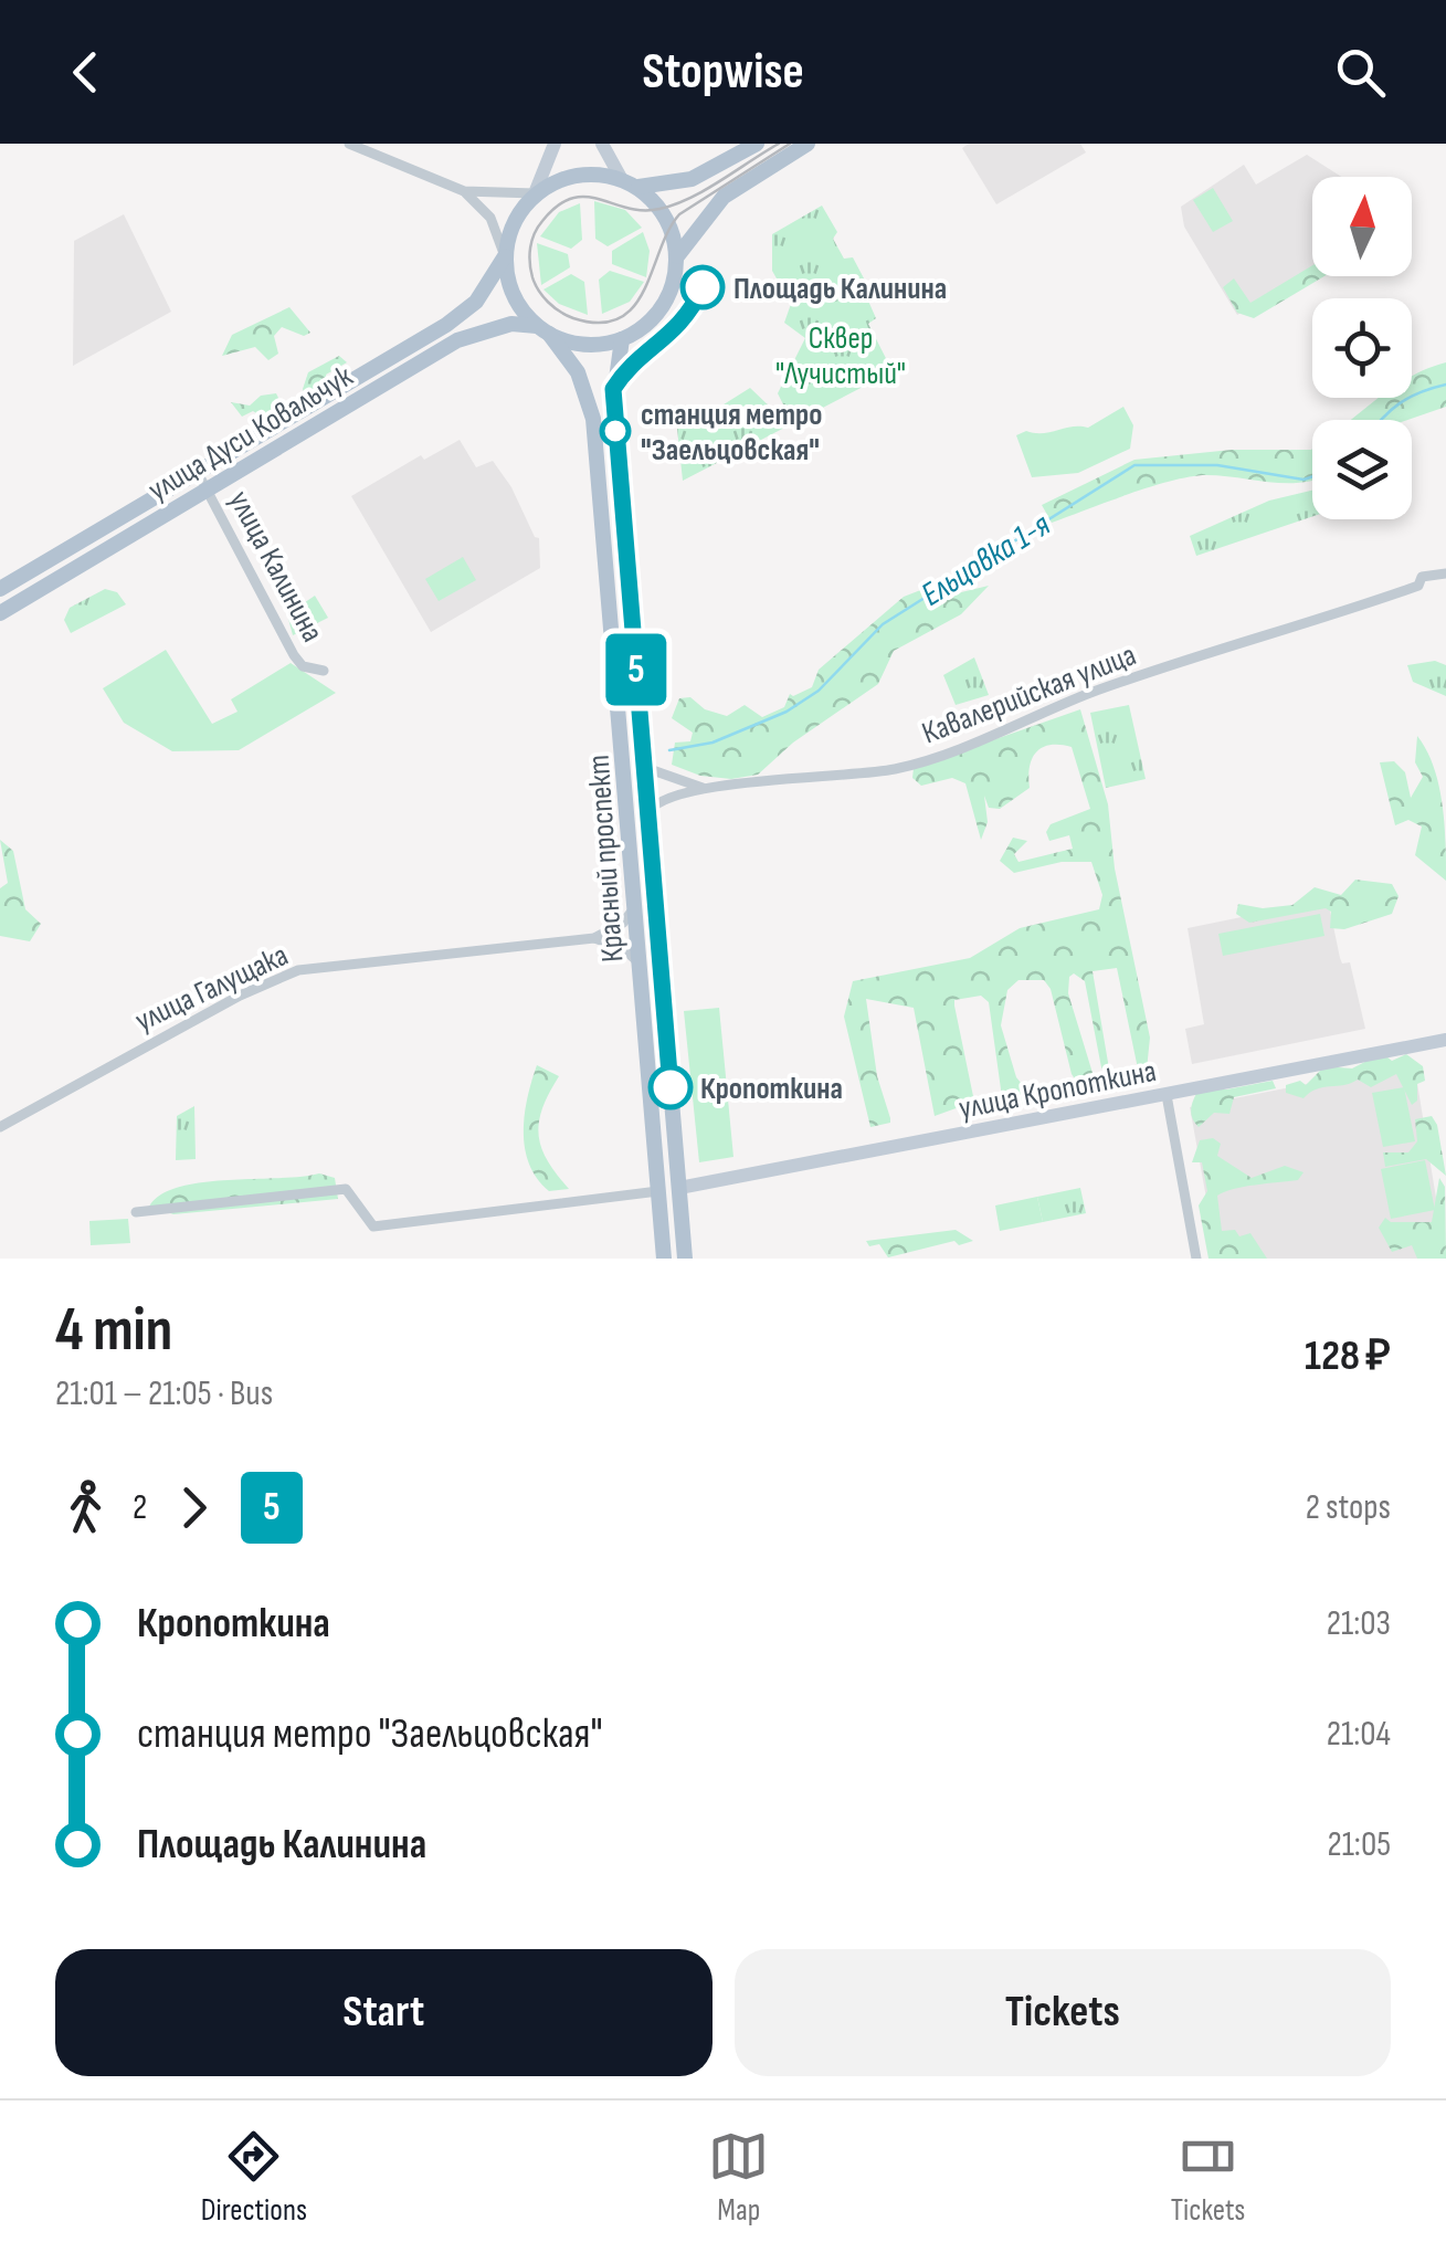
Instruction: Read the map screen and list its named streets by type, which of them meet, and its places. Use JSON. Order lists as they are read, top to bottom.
{
  "streets": {
    "main road": ["улица Дуси Ковальчук", "Красный проспект", "улица Кропоткина"],
    "street": ["улица Калинина", "Кавалерийская улица", "улица Галущака"]
  },
  "crossings": [
    ["улица Дуси Ковальчук", "улица Калинина"],
    ["улица Дуси Ковальчук", "Красный проспект"],
    ["Красный проспект", "улица Кропоткина"]
  ],
  "water": ["Ельцовка 1-я"],
  "parks": ["Сквер \"Лучистый\""],
  "places": ["Площадь Калинина", "станция метро \"Заельцовская\"", "Кропоткина"],
  "lines": ["bus line 5"],
  "north": "top",
  "page": {
    "header": "Stopwise",
    "on_map": "5",
    "heading": ["4 min", "21:01 – 21:05 · Bus", "128 ₽"],
    "legs": ["2", "5", "2 stops"],
    "list": [
      {
        "name": "Кропоткина",
        "value": "21:03"
      },
      {
        "name": "станция метро \"Заельцовская\"",
        "value": "21:04"
      },
      {
        "name": "Площадь Калинина",
        "value": "21:05"
      }
    ],
    "buttons": ["Start", "Tickets"],
    "tabs": ["Directions", "Map", "Tickets"]
  }
}
